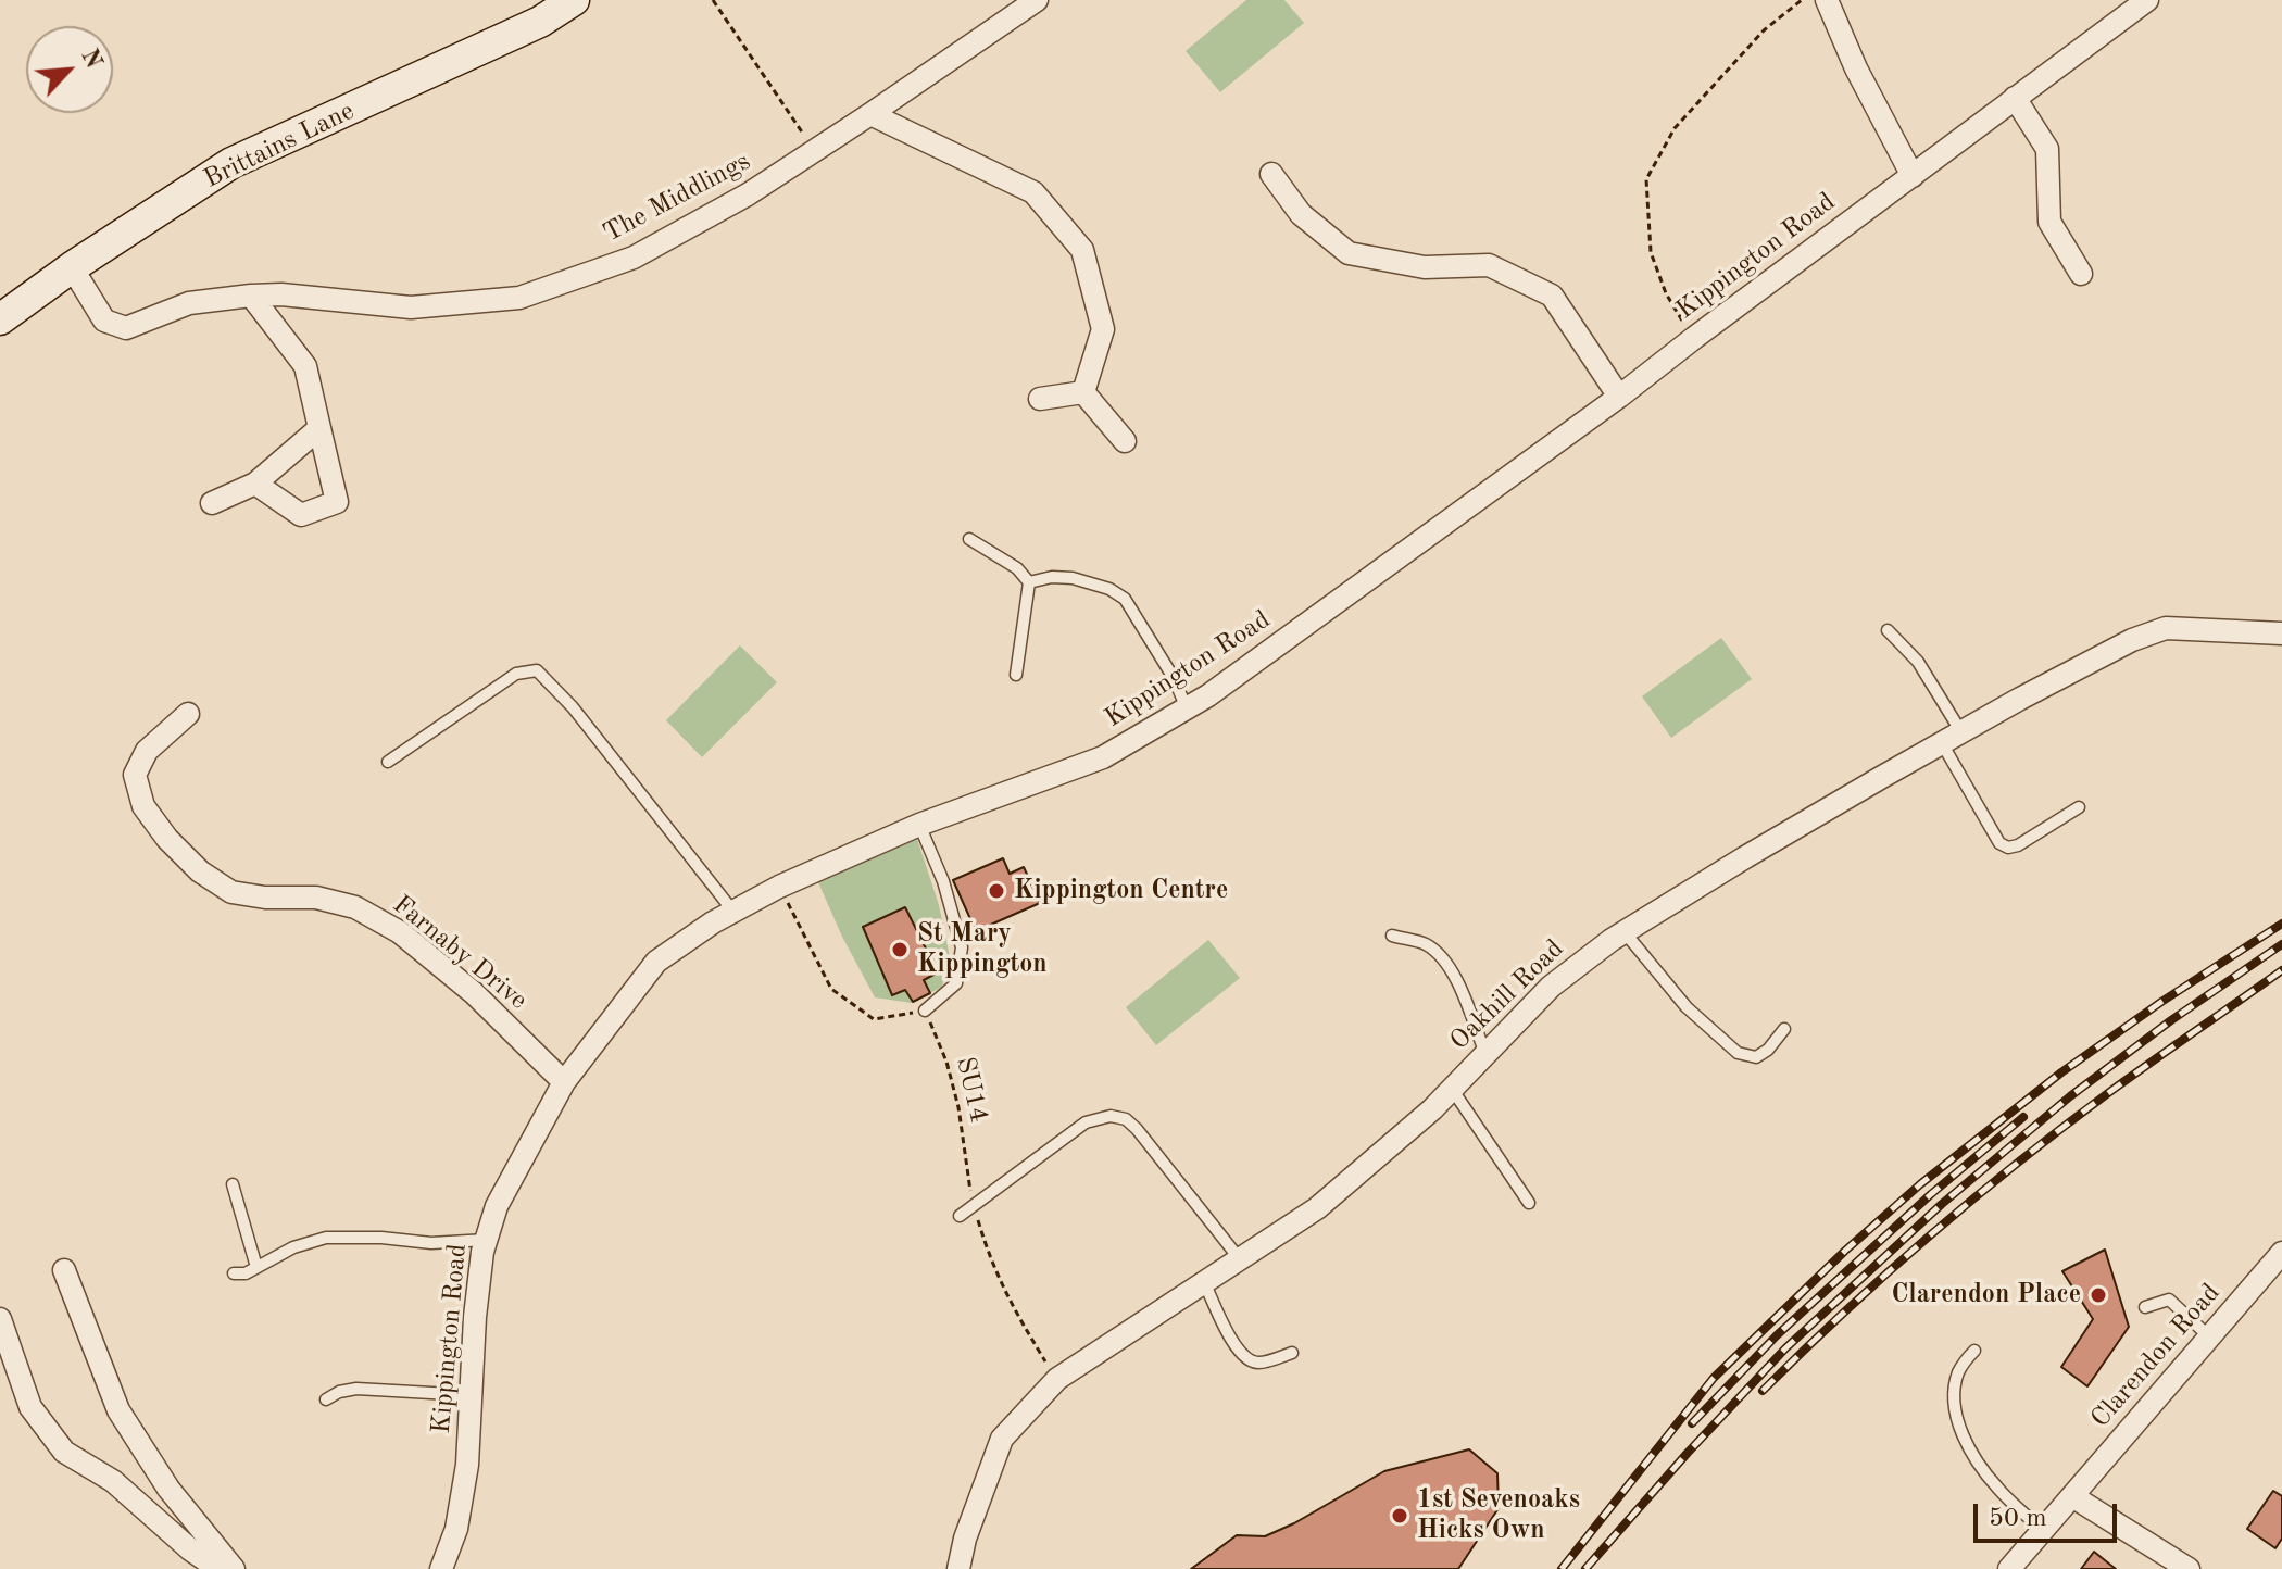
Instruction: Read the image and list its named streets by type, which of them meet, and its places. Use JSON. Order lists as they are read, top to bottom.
{
  "streets": {
    "street": [
      "Brittains Lane",
      "The Middlings",
      "Kippington Road",
      "Farnaby Drive",
      "Oakhill Road",
      "Clarendon Road"
    ],
    "path": ["SU14"]
  },
  "crossings": [
    ["Brittains Lane", "The Middlings"],
    ["Kippington Road", "Farnaby Drive"],
    ["Oakhill Road", "SU14"]
  ],
  "places": [
    "Kippington Centre",
    "St Mary Kippington",
    "Clarendon Place",
    "1st Sevenoaks Hicks Own"
  ],
  "scale_bar": "50 m",
  "north": "top right"
}
